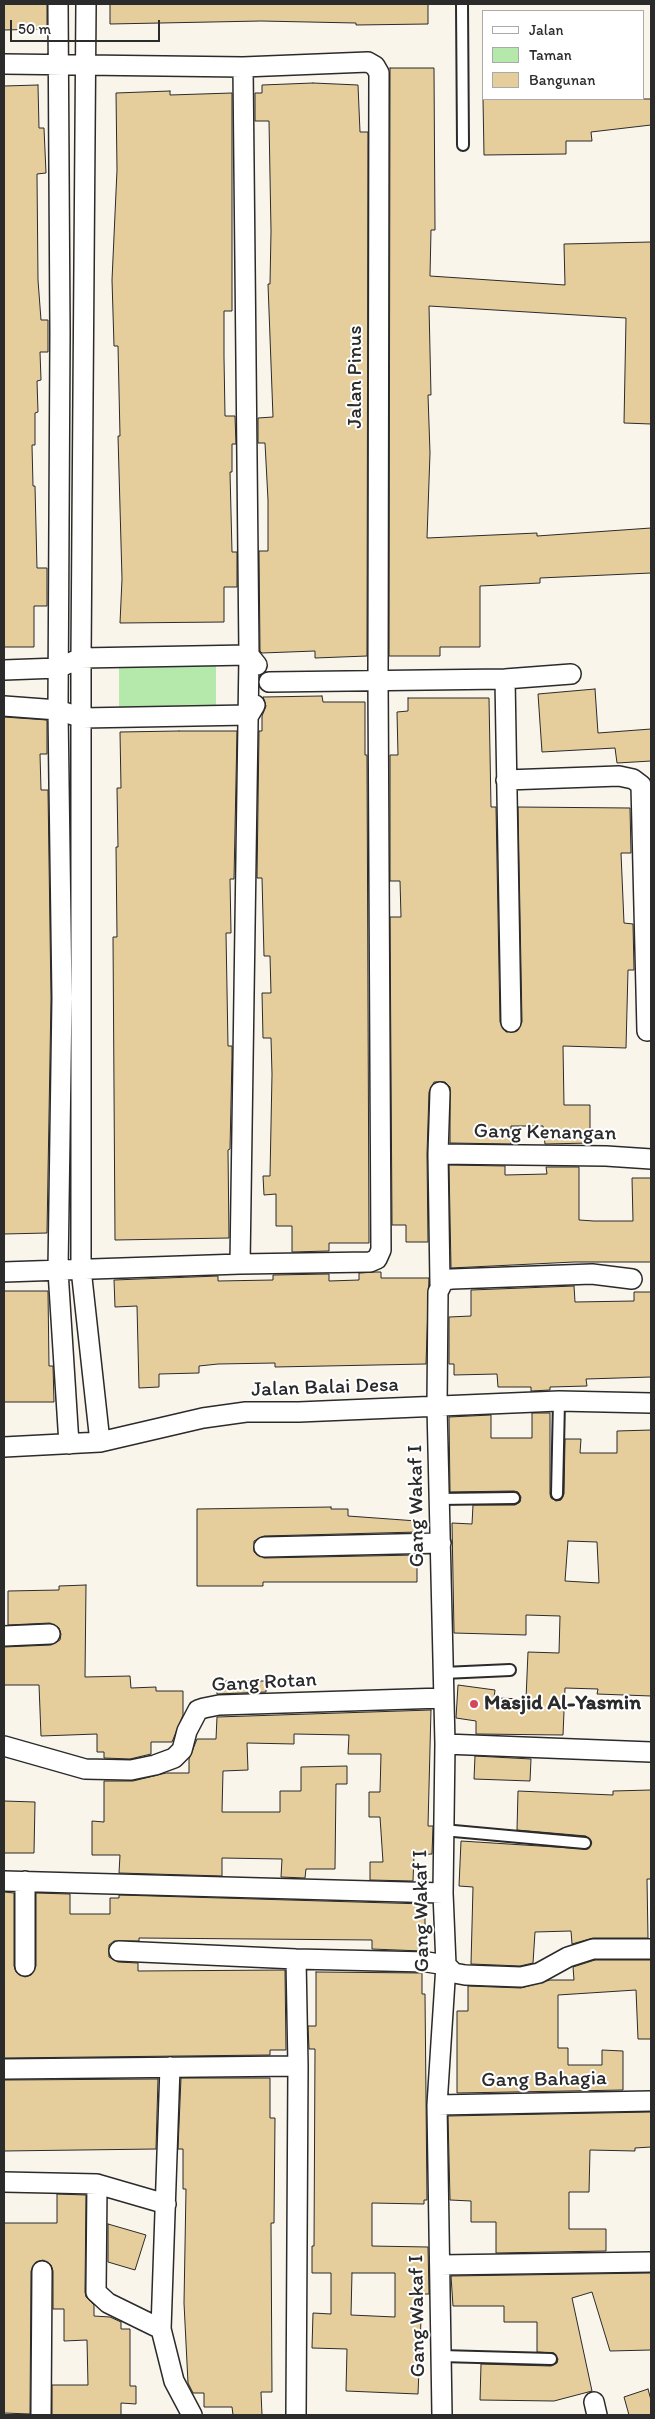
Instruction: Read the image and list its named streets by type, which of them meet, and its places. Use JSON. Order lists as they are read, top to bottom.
{
  "streets": {
    "street": [
      "Jalan Pinus",
      "Gang Kenangan",
      "Jalan Balai Desa",
      "Gang Wakaf I",
      "Gang Rotan",
      "Gang Bahagia"
    ]
  },
  "crossings": [
    ["Gang Kenangan", "Gang Wakaf I"],
    ["Jalan Balai Desa", "Gang Wakaf I"],
    ["Gang Wakaf I", "Gang Rotan"],
    ["Gang Wakaf I", "Gang Bahagia"]
  ],
  "places": ["Masjid Al-Yasmin"],
  "legend": ["Jalan", "Taman", "Bangunan"],
  "scale_bar": "50 m"
}
